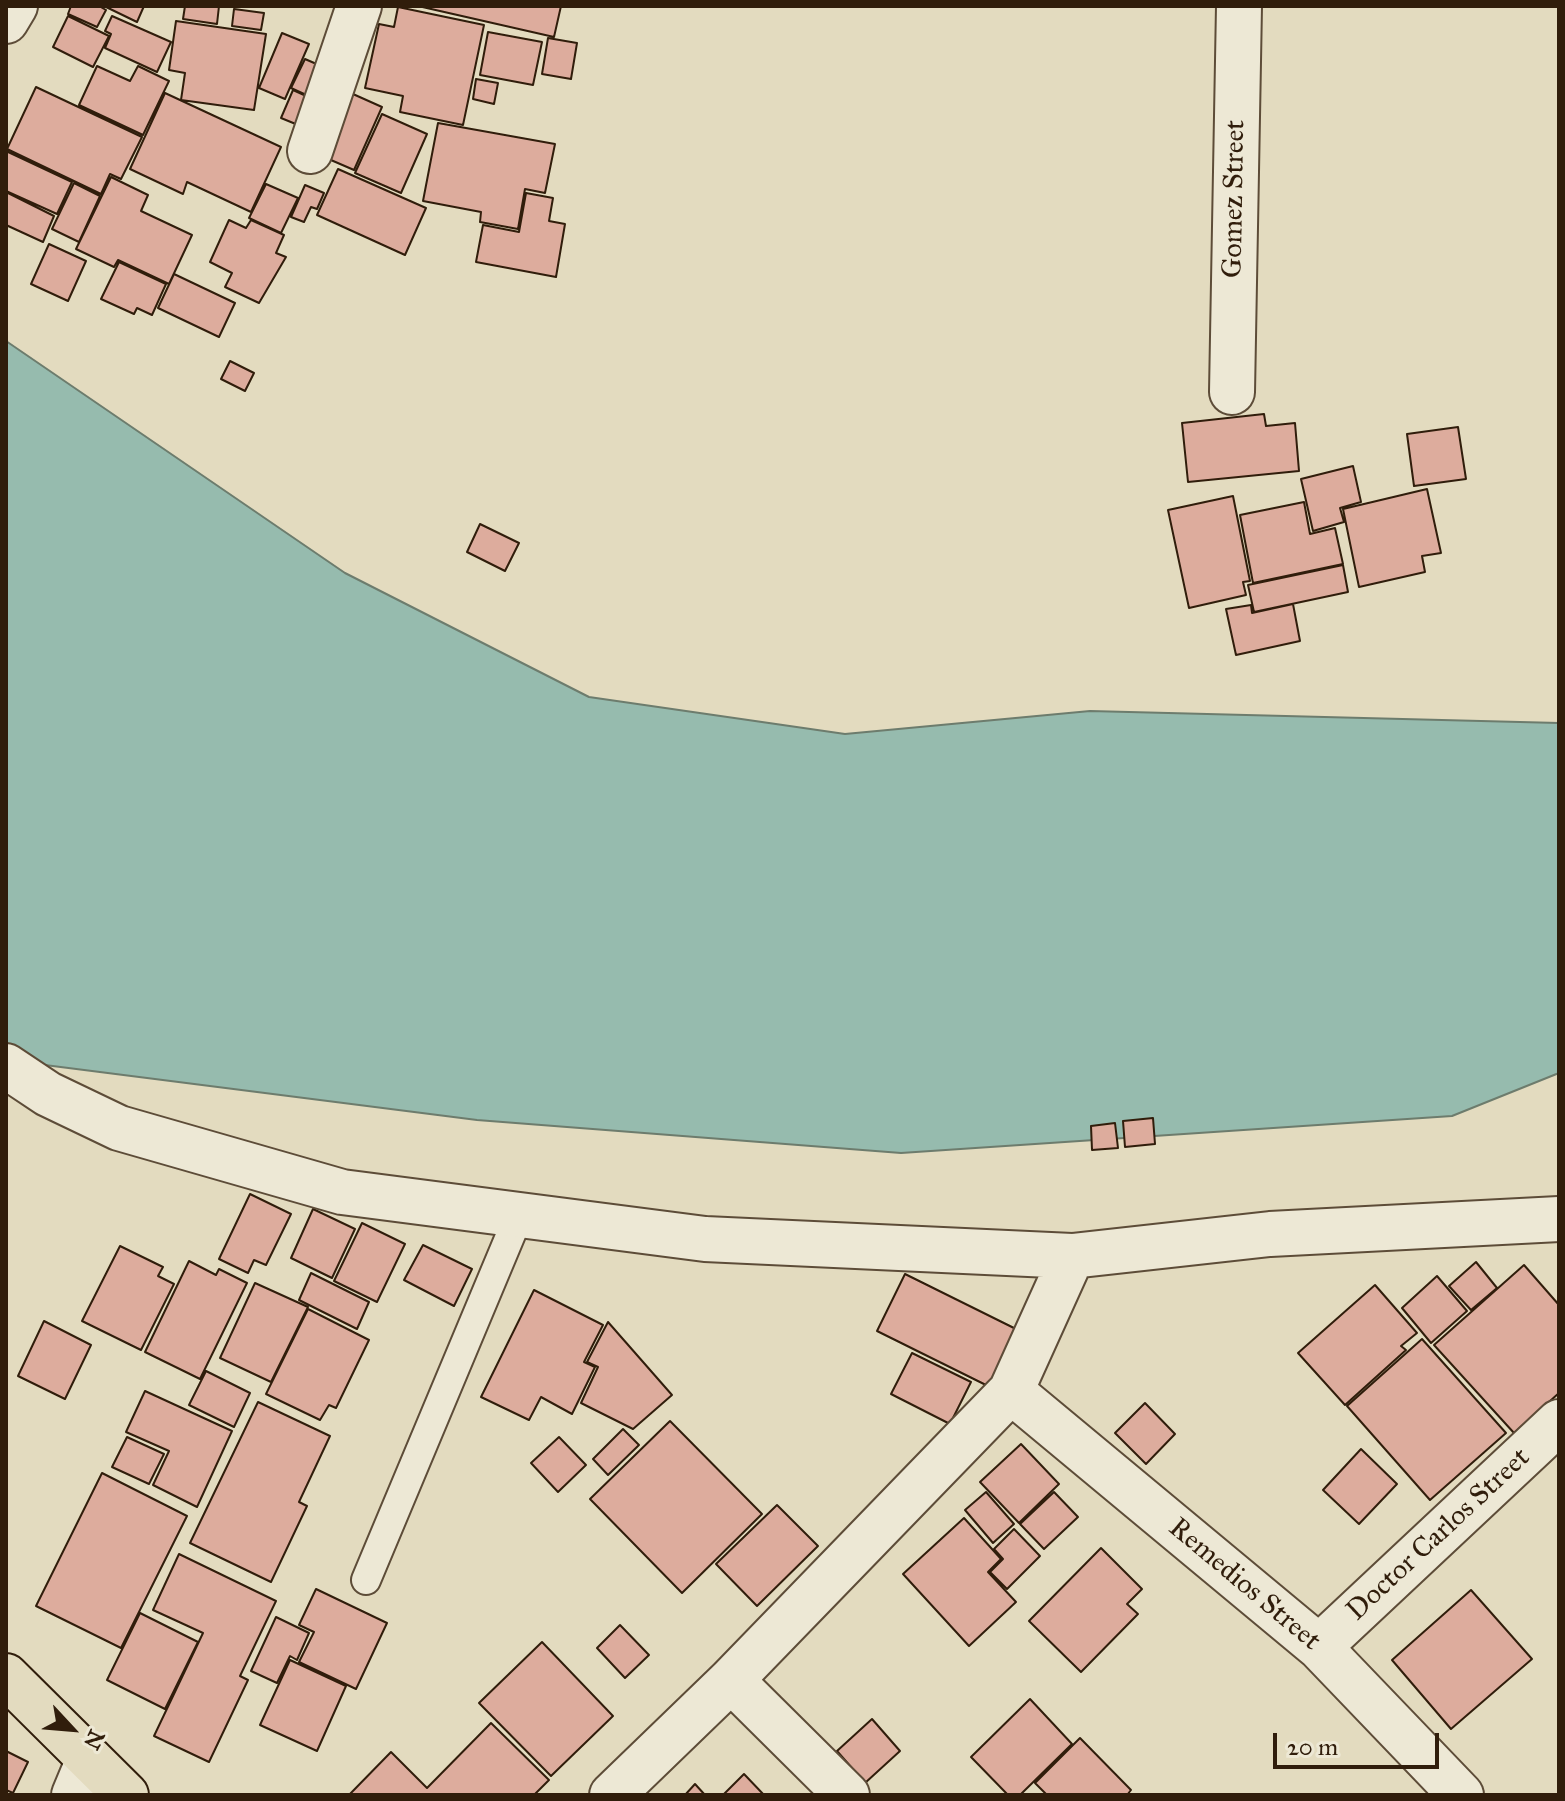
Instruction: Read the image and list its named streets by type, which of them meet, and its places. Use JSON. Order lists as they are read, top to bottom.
{
  "streets": {
    "street": ["Gomez Street", "Doctor Carlos Street", "Remedios Street"]
  },
  "crossings": [
    ["Doctor Carlos Street", "Remedios Street"]
  ],
  "scale_bar": "20 m",
  "north": "bottom right"
}
